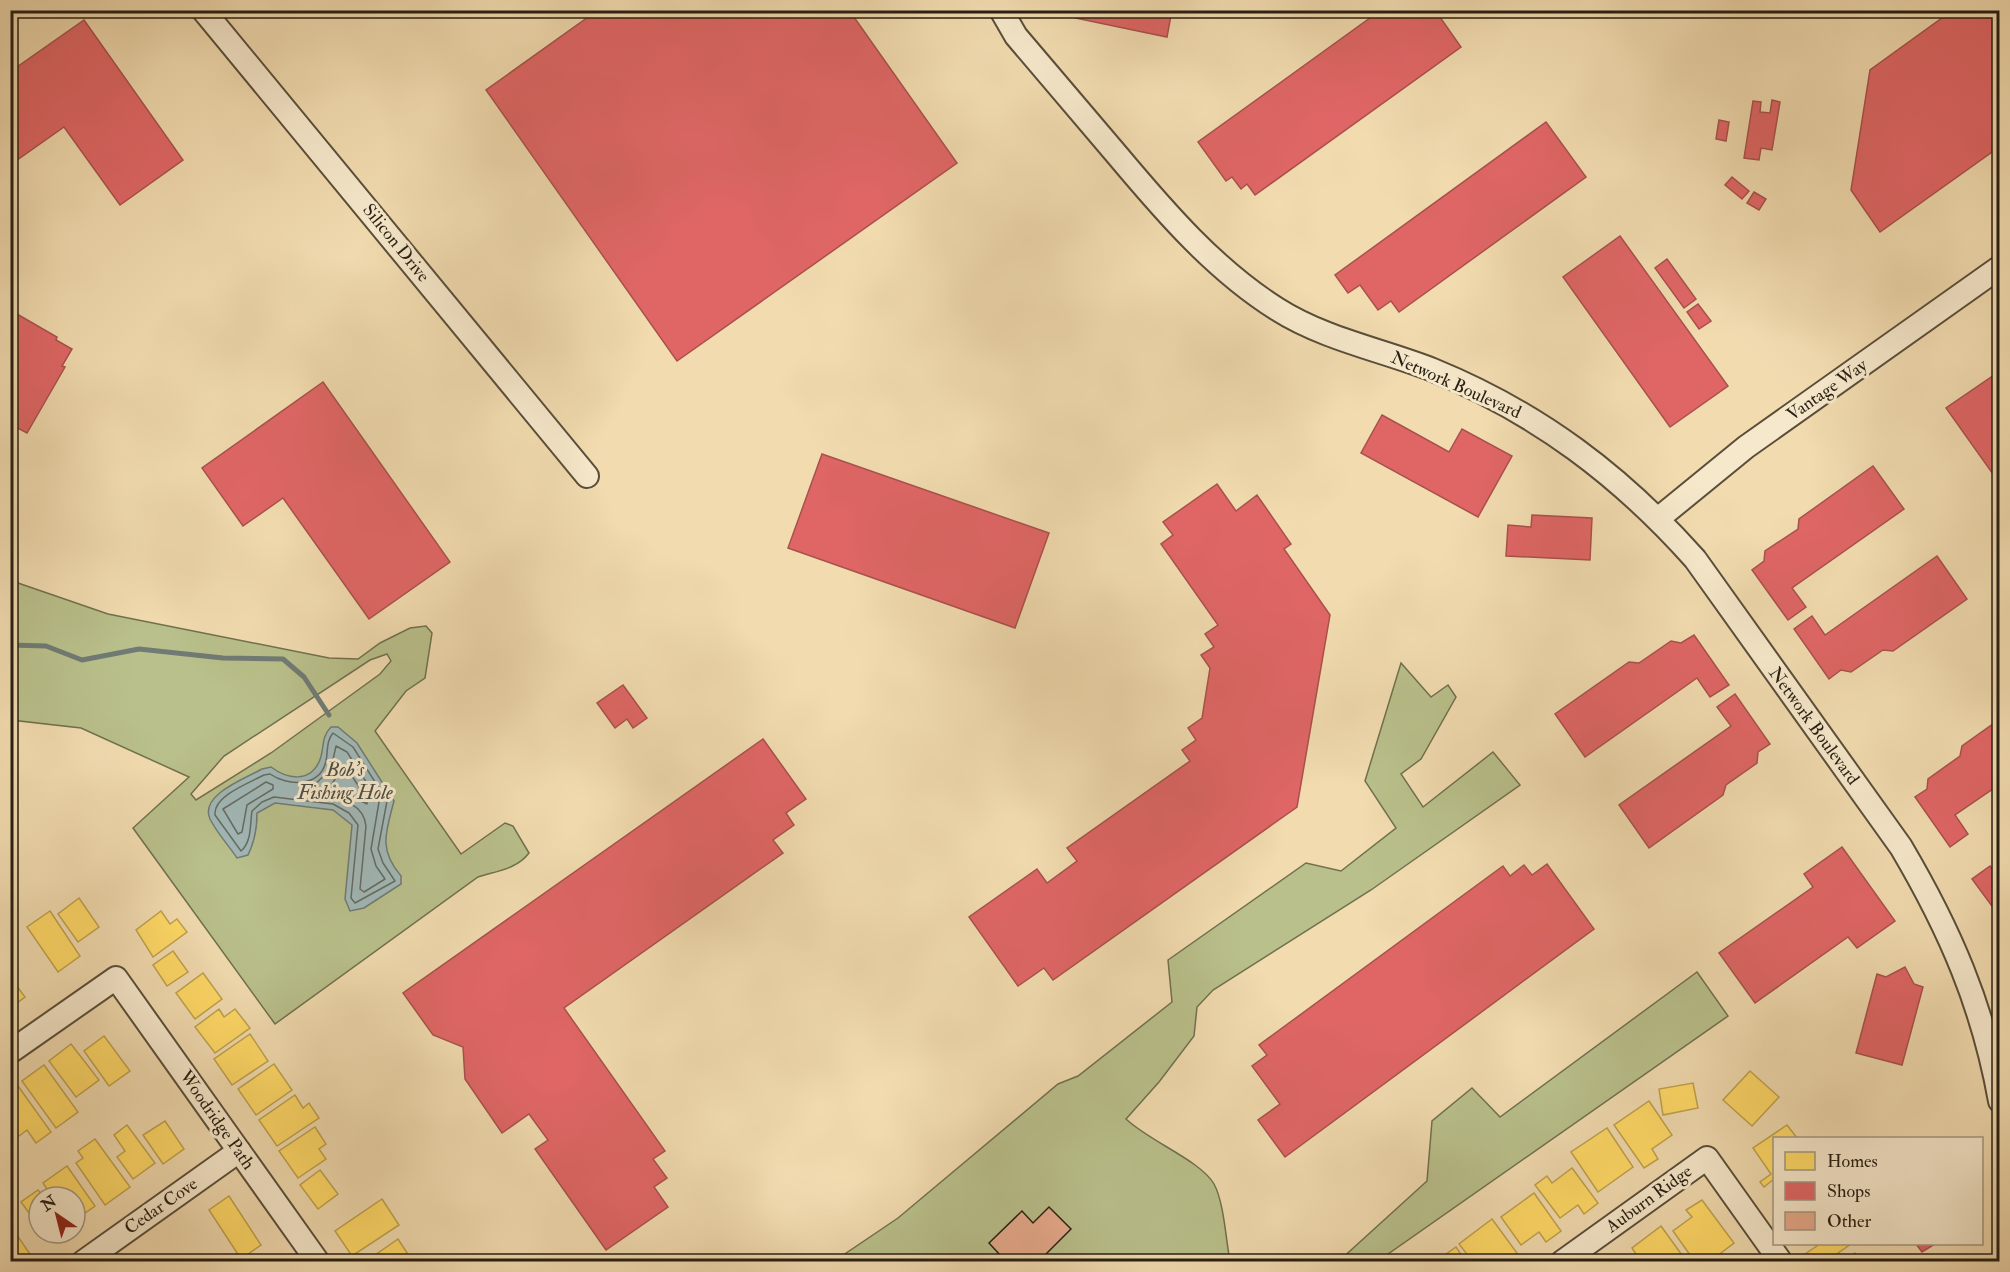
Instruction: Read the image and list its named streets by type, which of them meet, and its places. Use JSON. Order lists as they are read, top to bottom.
{
  "streets": {
    "street": [
      "Silicon Drive",
      "Network Boulevard",
      "Vantage Way",
      "Woodridge Path",
      "Auburn Ridge",
      "Cedar Cove"
    ]
  },
  "crossings": [
    ["Network Boulevard", "Vantage Way"],
    ["Woodridge Path", "Cedar Cove"]
  ],
  "water": ["Bob's Fishing Hole"],
  "legend": ["Homes", "Shops", "Other"],
  "north": "top left"
}
